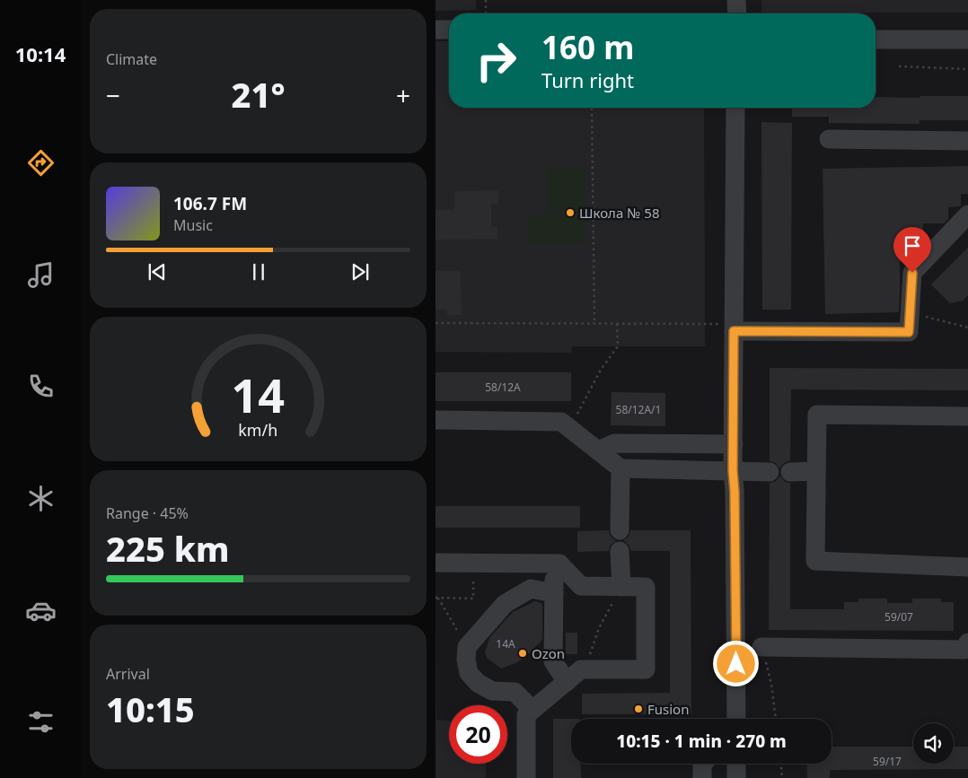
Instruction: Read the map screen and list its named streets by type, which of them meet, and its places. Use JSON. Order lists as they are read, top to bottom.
{
  "places": ["Школа № 58", "Ozon", "Fusion"],
  "house_numbers": [
    "58/12А",
    "58/12А/1",
    "59/07",
    "14А",
    "59/17"
  ],
  "page": {
    "tabs": "10:14",
    "tile": [
      "Climate",
      ["Range · 45%", "225 km"],
      ["Arrival", "10:15"]
    ],
    "turn": ["160 m", "Turn right"],
    "heat": ["−", "21°", "+"],
    "song": ["106.7 FM", "Music"],
    "limit": "20",
    "trip": "10:15 · 1 min · 270 m",
    "gauge": ["14", "km/h"]
  }
}
